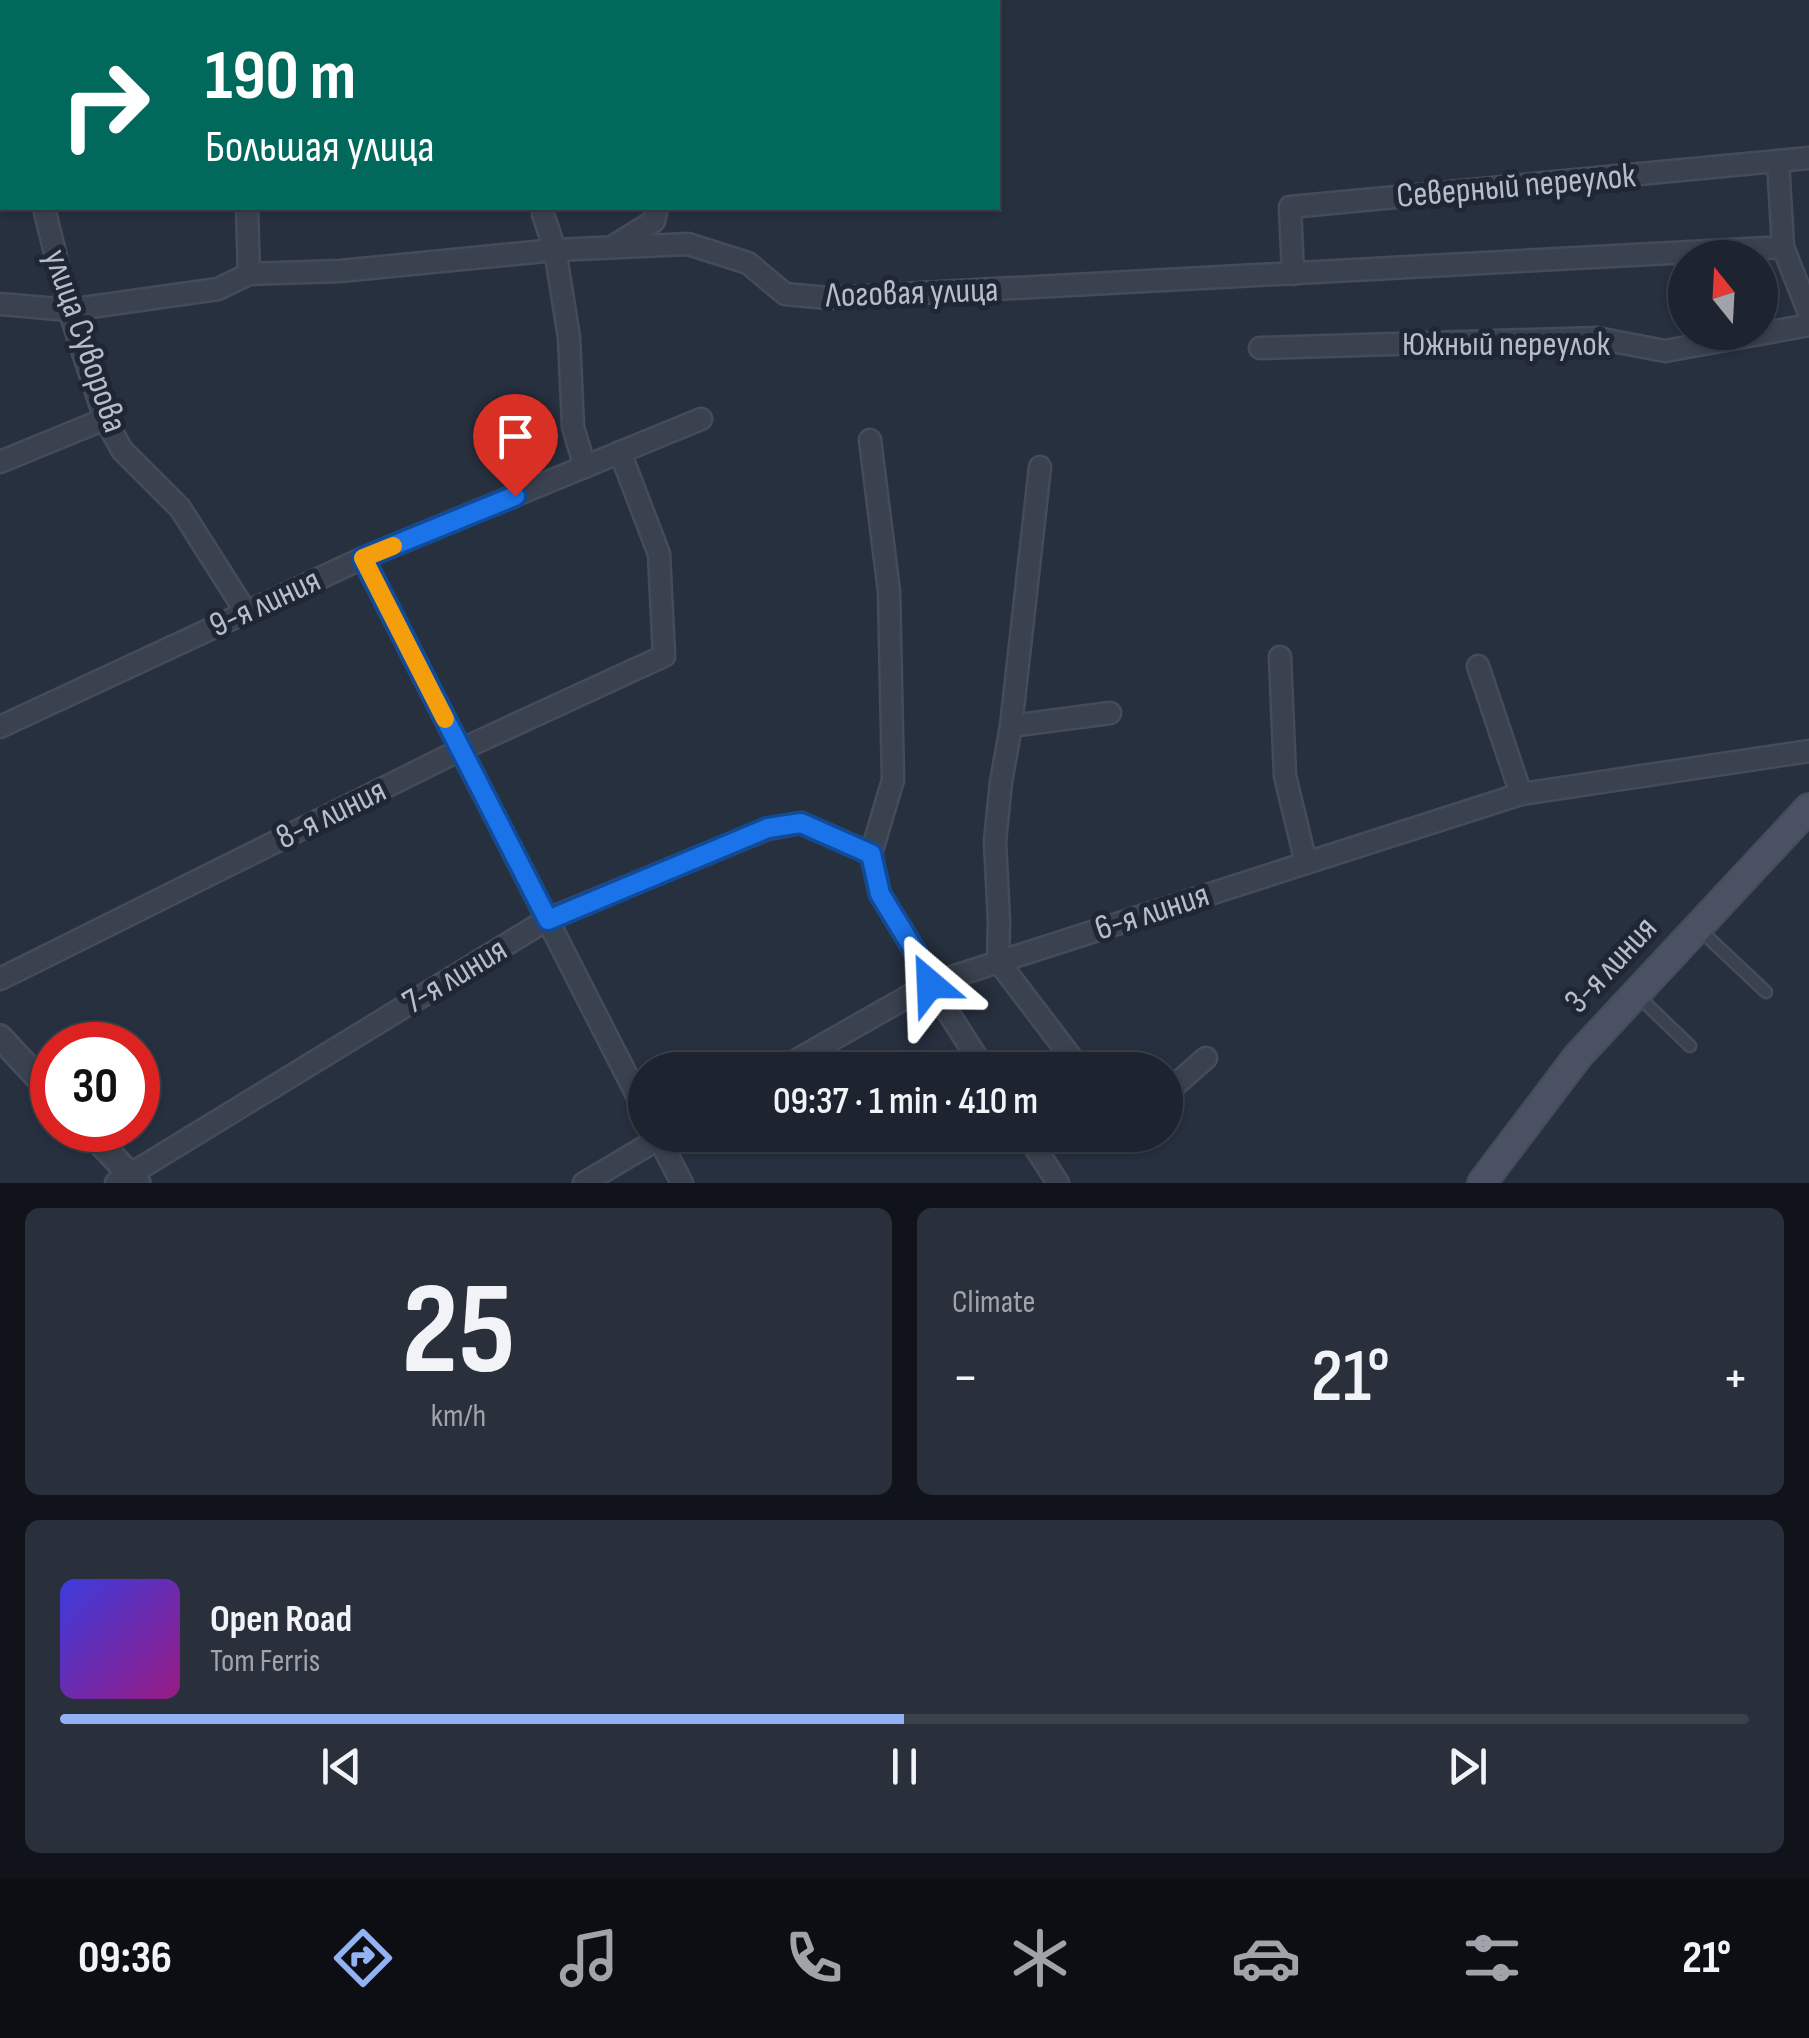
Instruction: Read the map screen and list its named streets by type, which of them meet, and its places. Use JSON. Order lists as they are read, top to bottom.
{
  "streets": {
    "main road": ["3-я линия"],
    "street": [
      "Северный переулок",
      "Логовая улица",
      "улица Суворова",
      "Южный переулок",
      "9-я линия",
      "8-я линия",
      "6-я линия",
      "7-я линия"
    ]
  },
  "crossings": [
    ["Северный переулок", "Логовая улица"],
    ["Логовая улица", "улица Суворова"],
    ["улица Суворова", "9-я линия"],
    ["9-я линия", "8-я линия"]
  ],
  "north": "top",
  "page": {
    "turn": ["190 m", "Большая улица"],
    "limit": "30",
    "trip": "09:37 · 1 min · 410 m",
    "tile": [
      ["25", "km/h"],
      "Climate"
    ],
    "heat": ["−", "21°", "+"],
    "song": ["Open Road", "Tom Ferris"],
    "tabs": ["09:36", "21°"]
  }
}
